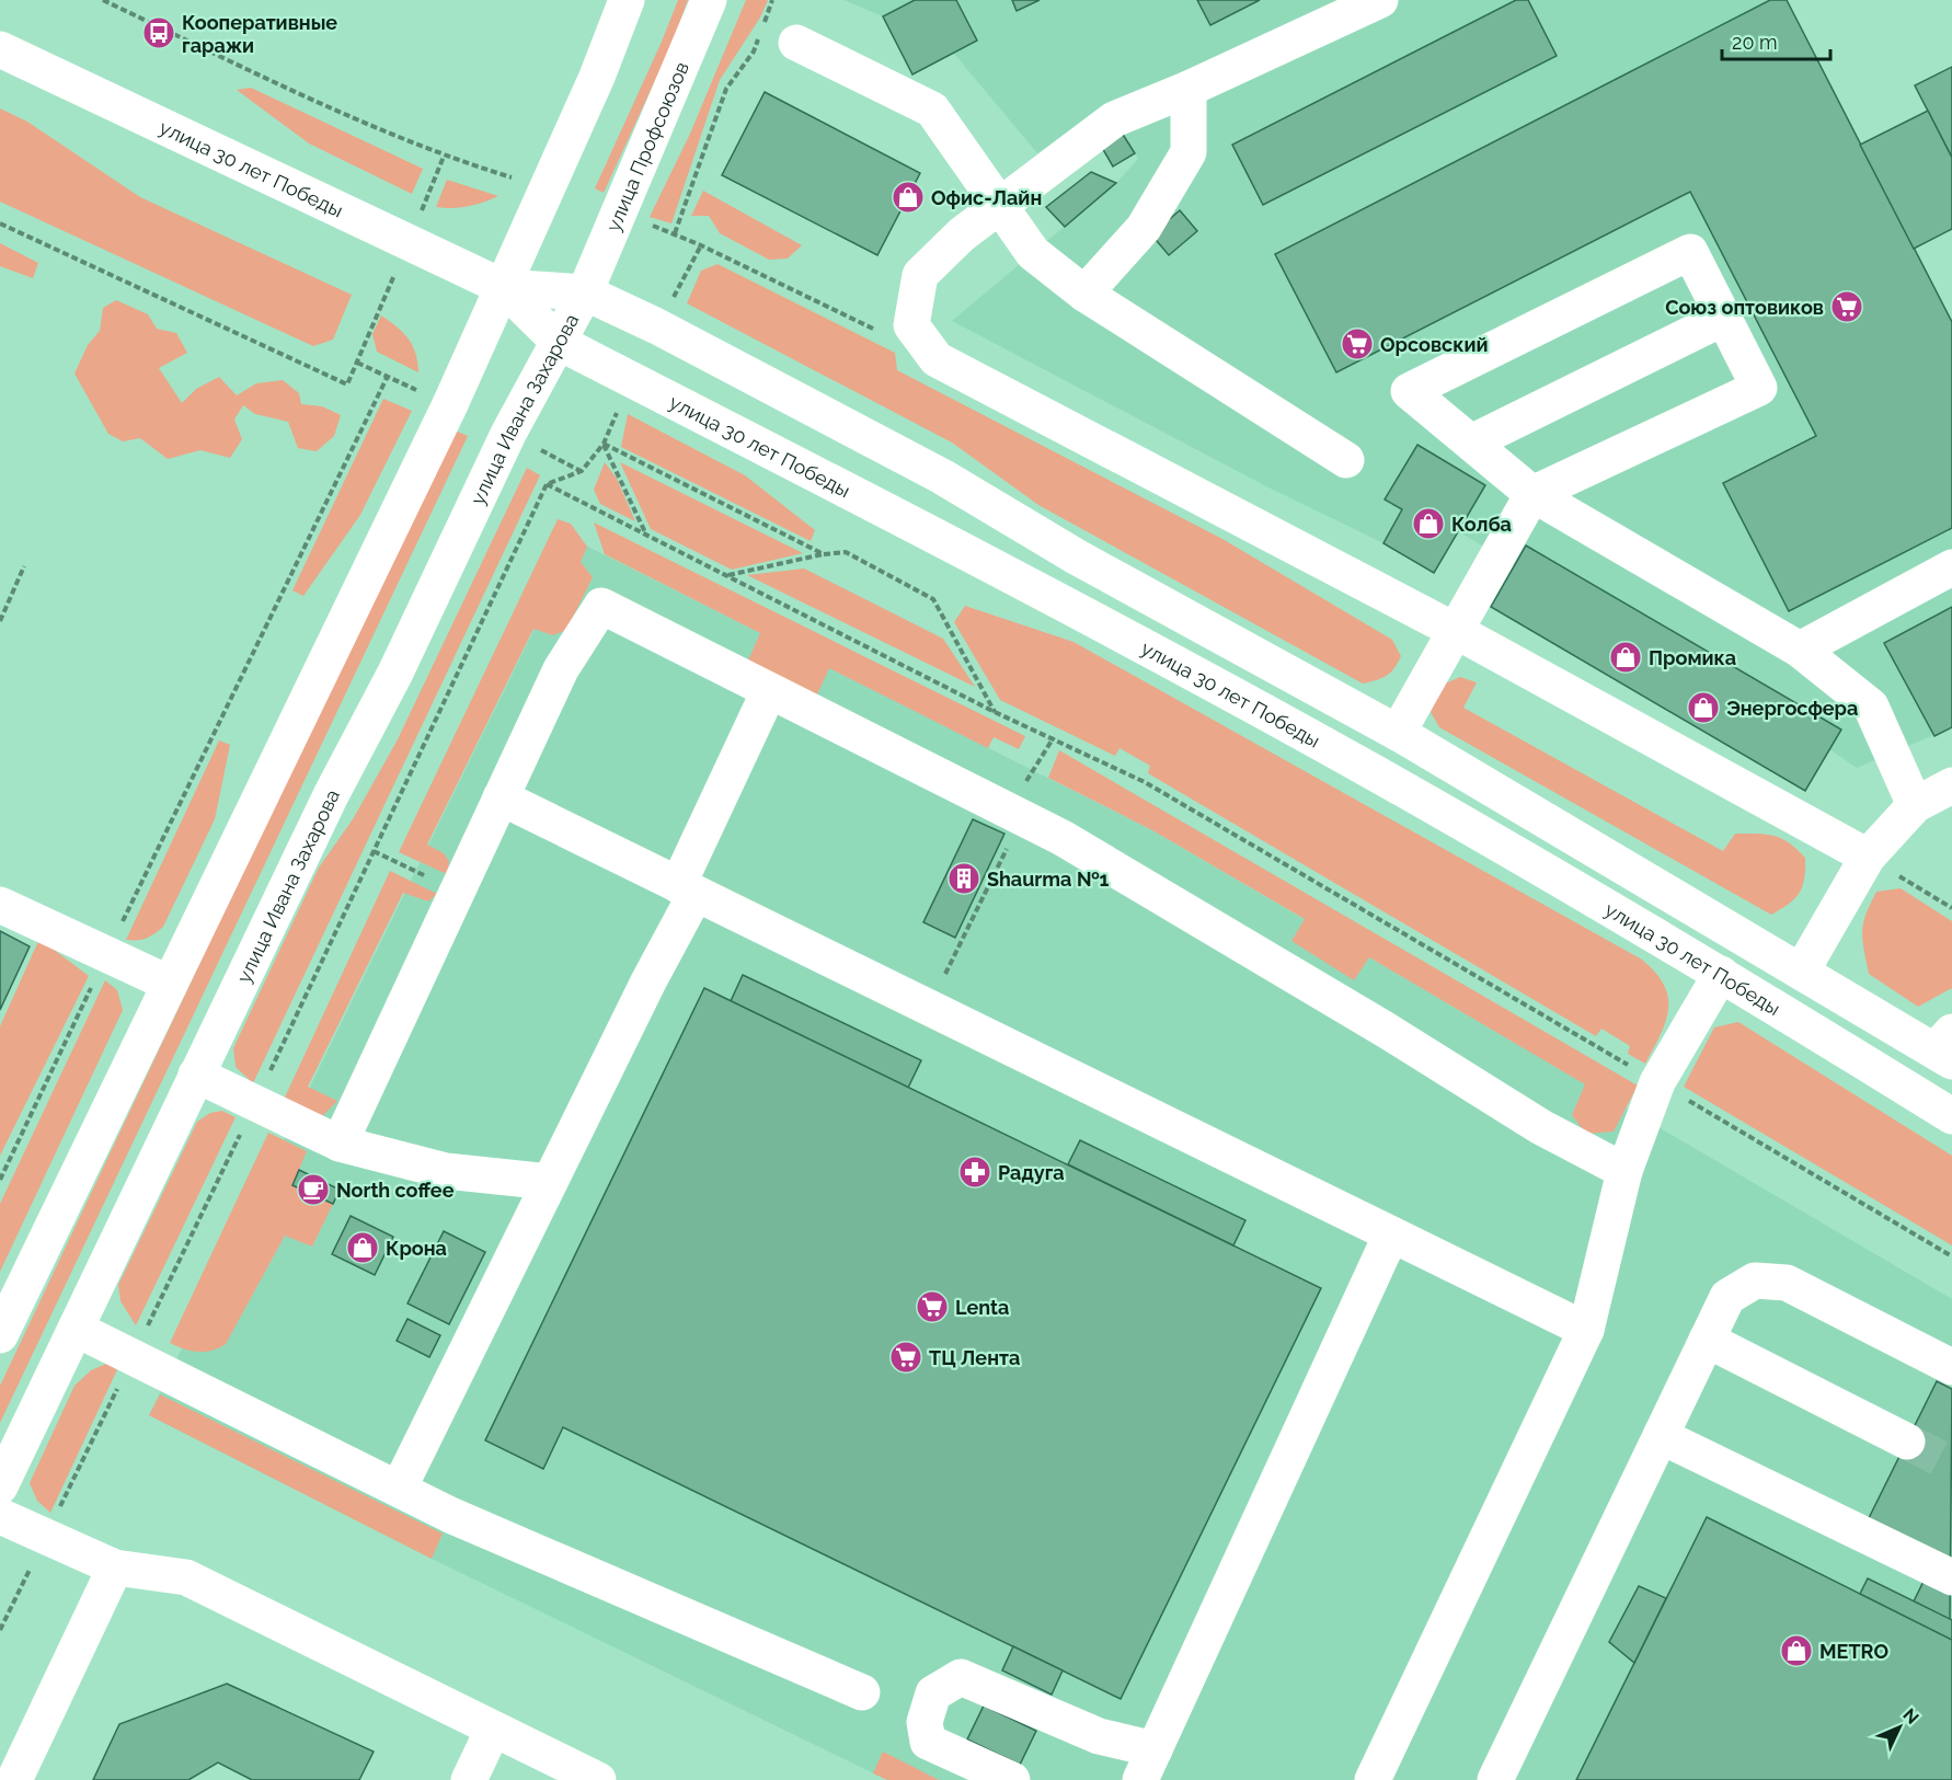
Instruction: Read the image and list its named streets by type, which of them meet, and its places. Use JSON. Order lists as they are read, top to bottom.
{
  "streets": {
    "main road": ["улица Профсоюзов", "улица 30 лет Победы", "улица Ивана Захарова"]
  },
  "crossings": [
    ["улица Профсоюзов", "улица 30 лет Победы"],
    ["улица Профсоюзов", "улица Ивана Захарова"],
    ["улица 30 лет Победы", "улица Ивана Захарова"]
  ],
  "places": {
    "bus stop": ["Кооперативные гаражи"],
    "shop": [
      "Офис-Лайн",
      "Колба",
      "Промика",
      "Энергосфера",
      "Крона",
      "METRO"
    ],
    "supermarket": [
      "Союз оптовиков",
      "Орсовский",
      "Lenta",
      "ТЦ Лента"
    ],
    "building": ["Shaurma №1"],
    "pharmacy": ["Радуга"],
    "cafe": ["North coffee"]
  },
  "scale_bar": "20 m",
  "north": "top right"
}
